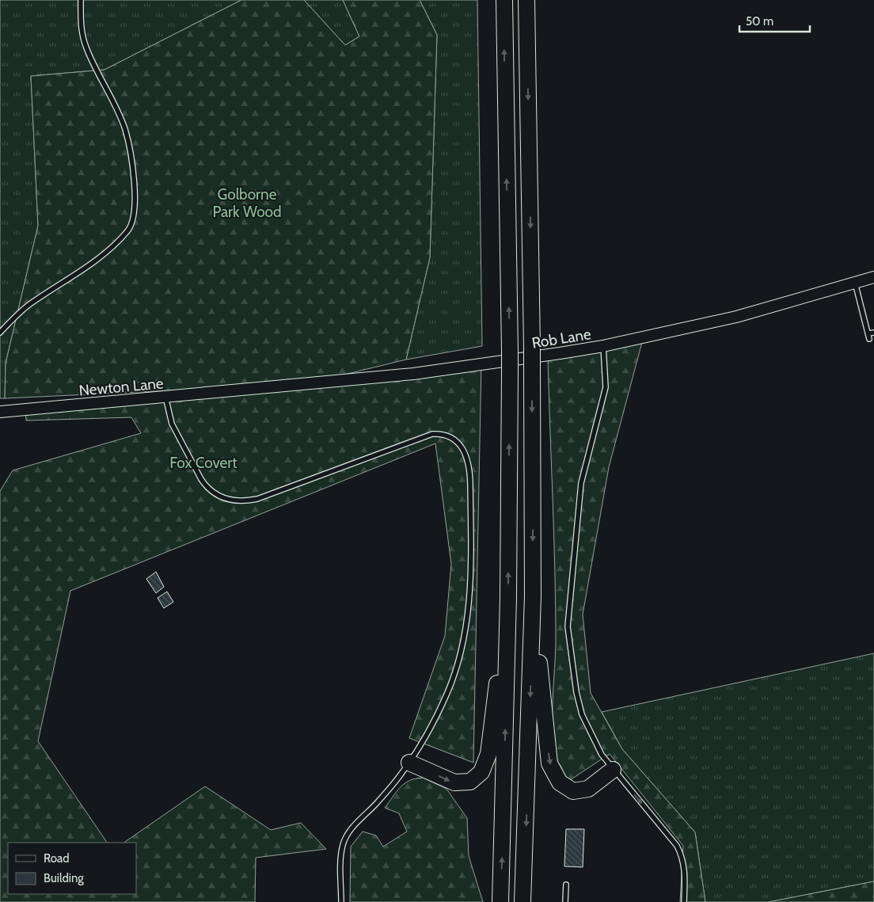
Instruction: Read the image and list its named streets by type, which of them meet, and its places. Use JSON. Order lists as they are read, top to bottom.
{
  "streets": {
    "street": ["Rob Lane", "Newton Lane"]
  },
  "crossings": [
    ["Rob Lane", "Newton Lane"]
  ],
  "parks": ["Golborne Park Wood", "Fox Covert"],
  "legend": ["Road", "Building"],
  "scale_bar": "50 m"
}
